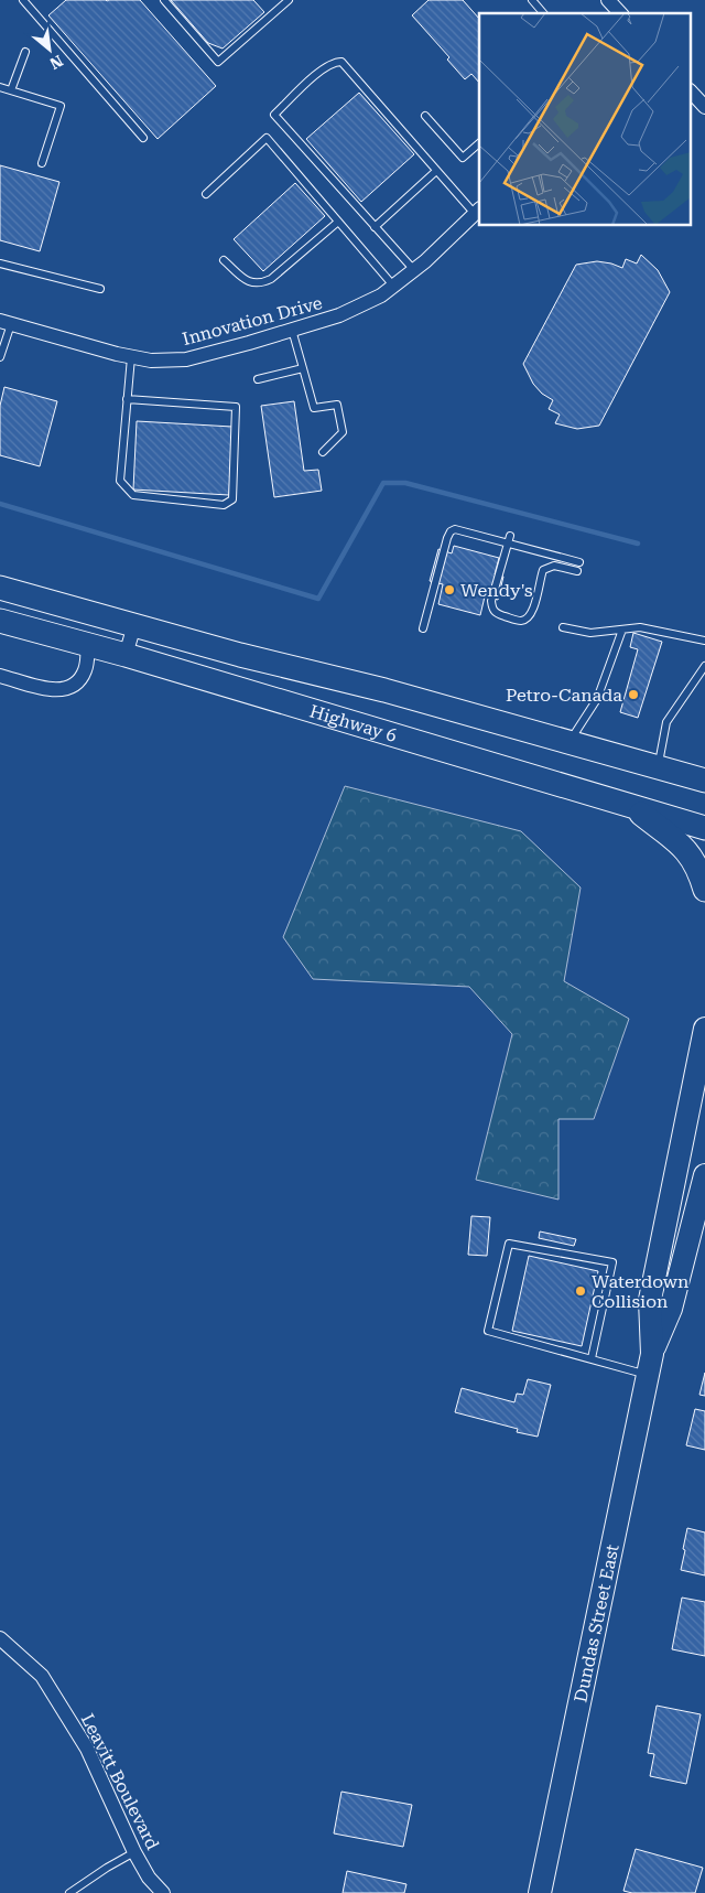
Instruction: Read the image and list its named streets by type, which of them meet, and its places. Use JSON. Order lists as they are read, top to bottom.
{
  "streets": {
    "highway": ["Highway 6"],
    "main road": ["Dundas Street East"],
    "street": ["Innovation Drive", "Leavitt Boulevard"]
  },
  "places": ["Wendy's", "Petro-Canada", "Waterdown Collision"],
  "north": "bottom right"
}
